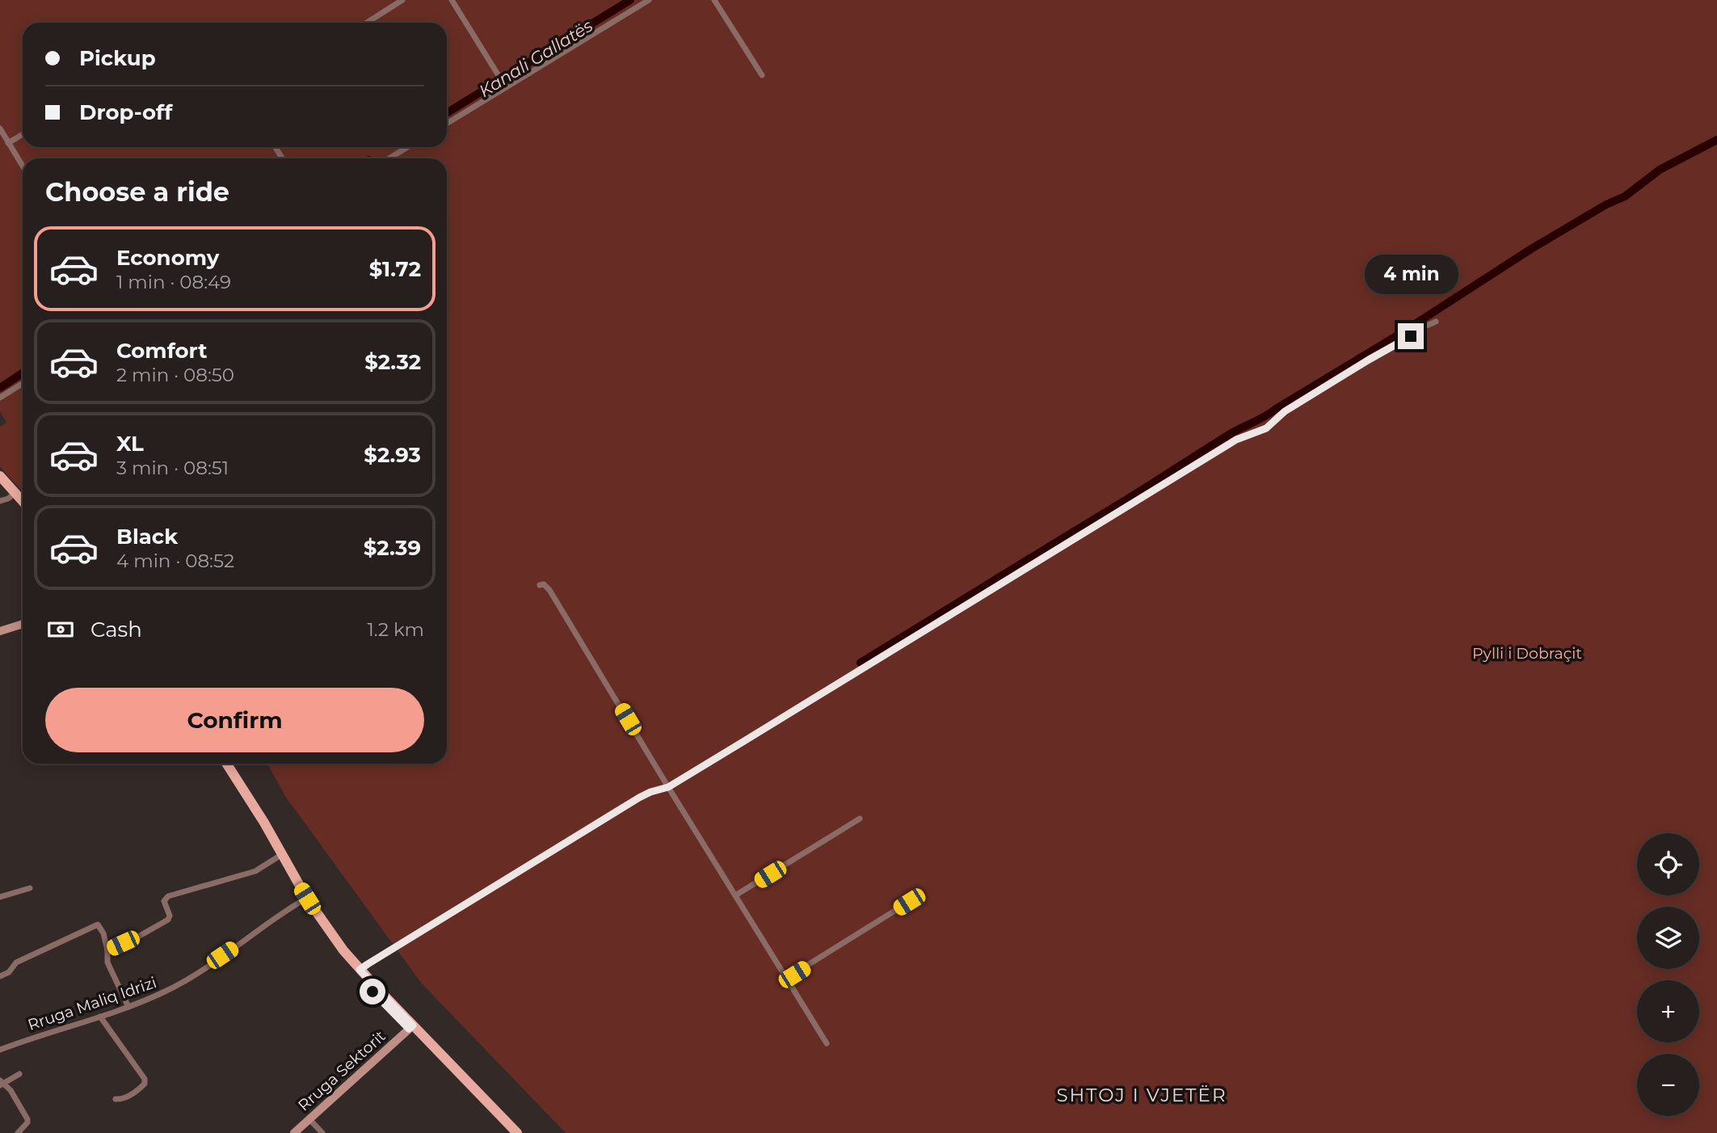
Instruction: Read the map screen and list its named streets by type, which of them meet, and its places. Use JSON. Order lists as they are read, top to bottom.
{
  "streets": {
    "street": ["Rruga Maliq Idrizi", "Rruga Sektorit"]
  },
  "districts": ["SHTOJ I VJETËR"],
  "water": ["Kanali Gallatës"],
  "parks": ["Pylli i Dobraçit"],
  "page": {
    "banner": ["Pickup", "Drop-off"],
    "heading": "Choose a ride",
    "list": [
      {
        "name": "Economy",
        "note": "1 min · 08:49",
        "value": "$1.72"
      },
      {
        "name": "Comfort",
        "note": "2 min · 08:50",
        "value": "$2.32"
      },
      {
        "name": "XL",
        "note": "3 min · 08:51",
        "value": "$2.93"
      },
      {
        "name": "Black",
        "note": "4 min · 08:52",
        "value": "$2.39"
      }
    ],
    "bubble": "4 min",
    "pay": ["Cash", "1.2 km"],
    "buttons": "Confirm",
    "map_buttons": ["+", "−"]
  }
}
